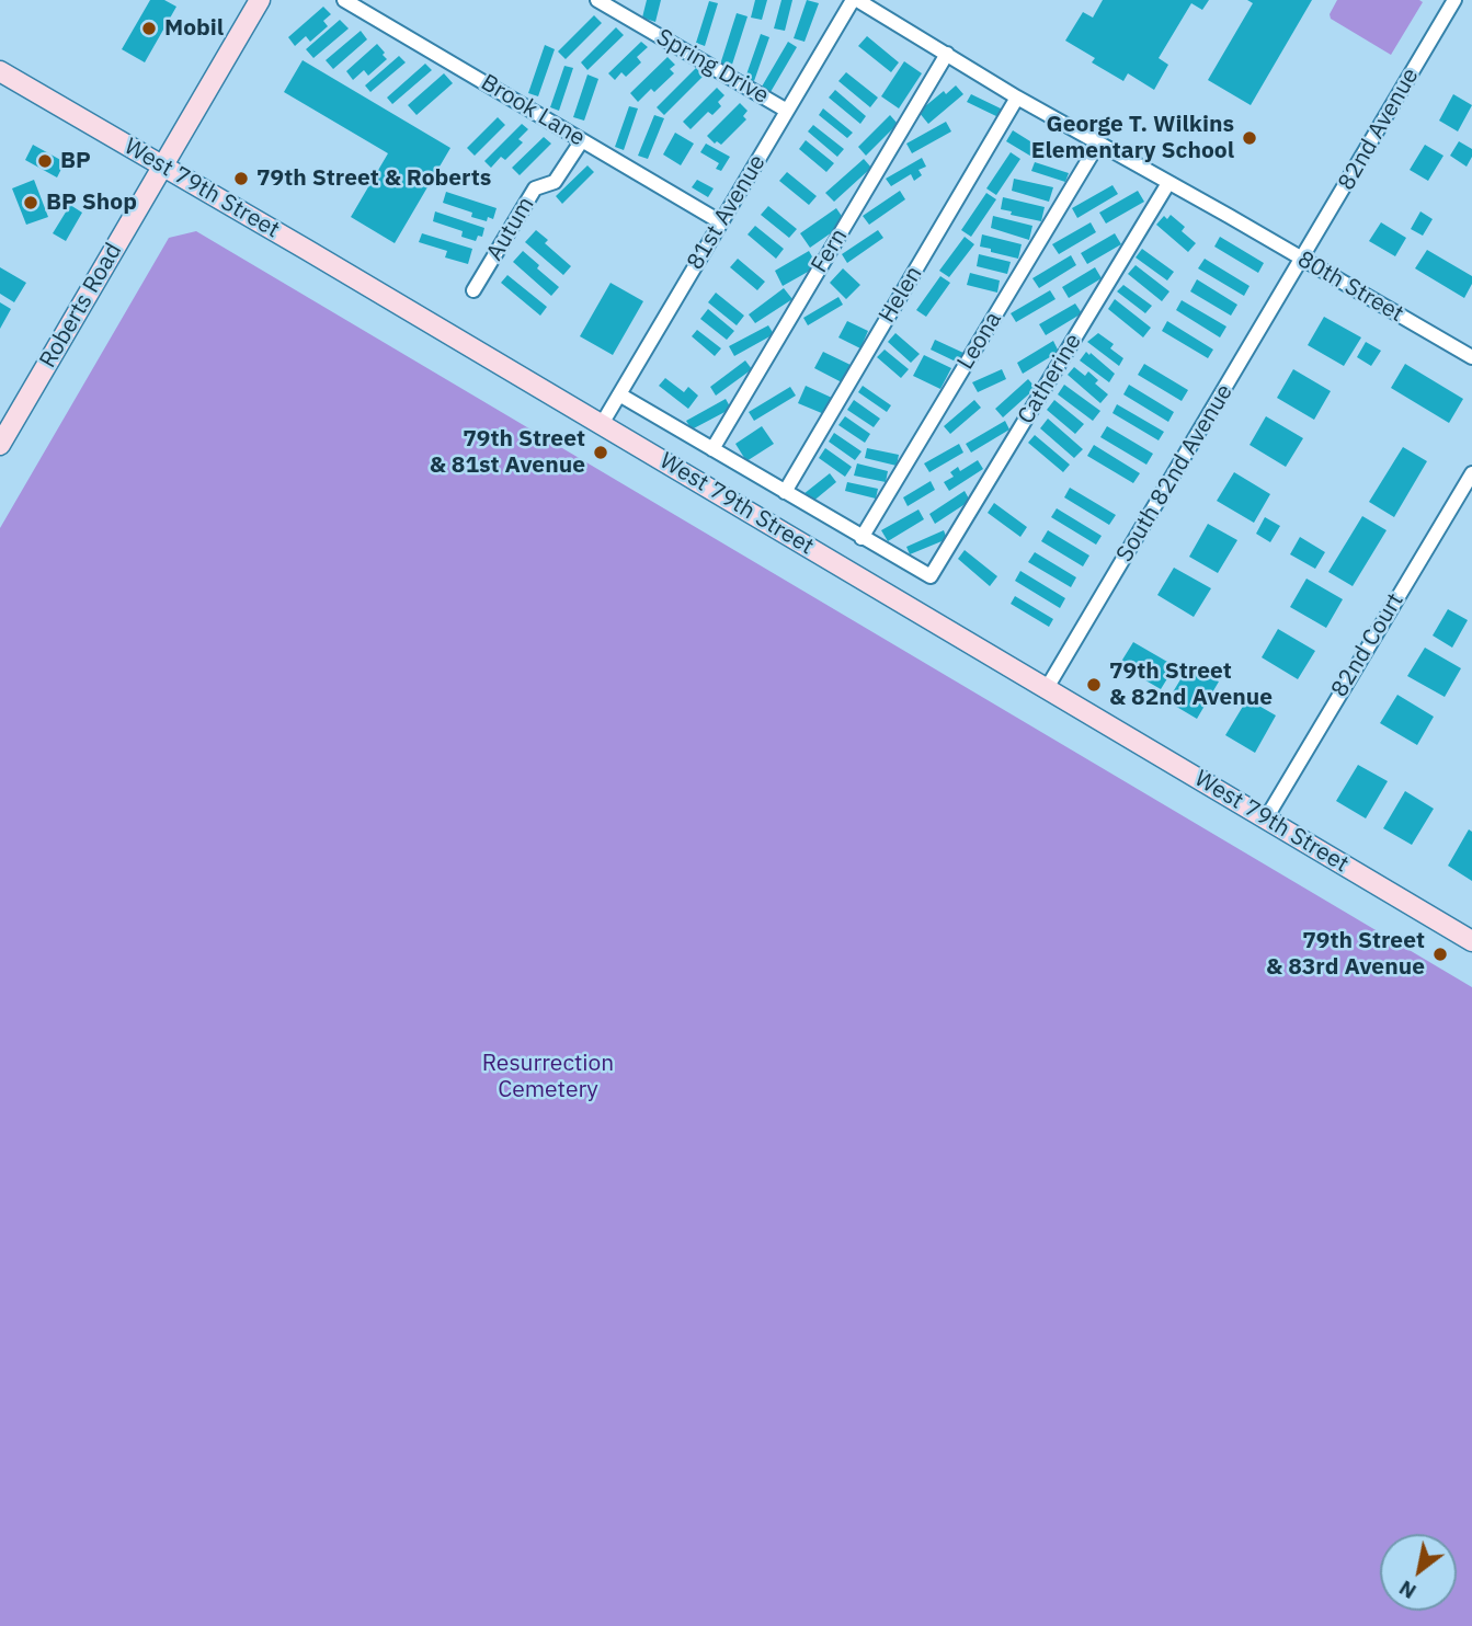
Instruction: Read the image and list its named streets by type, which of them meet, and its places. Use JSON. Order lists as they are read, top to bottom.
{
  "streets": {
    "main road": ["West 79th Street", "Roberts Road"],
    "street": [
      "Spring Drive",
      "Brook Lane",
      "82nd Avenue",
      "81st Avenue",
      "Autum",
      "Fern",
      "80th Street",
      "Helen",
      "Leona",
      "Catherine",
      "South 82nd Avenue",
      "82nd Court"
    ]
  },
  "crossings": [
    ["Spring Drive", "81st Avenue"],
    ["Brook Lane", "81st Avenue"],
    ["Brook Lane", "Autum"],
    ["82nd Avenue", "80th Street"],
    ["82nd Avenue", "South 82nd Avenue"],
    ["West 79th Street", "81st Avenue"],
    ["West 79th Street", "Roberts Road"],
    ["West 79th Street", "South 82nd Avenue"],
    ["West 79th Street", "82nd Court"],
    ["81st Avenue", "80th Street"],
    ["Fern", "80th Street"],
    ["80th Street", "Helen"],
    ["80th Street", "Leona"],
    ["80th Street", "Catherine"],
    ["80th Street", "South 82nd Avenue"],
    ["Leona", "Catherine"]
  ],
  "parks": ["Resurrection Cemetery"],
  "places": [
    "Mobil",
    "George T. Wilkins Elementary School",
    "BP",
    "79th Street & Roberts",
    "BP Shop",
    "79th Street & 81st Avenue",
    "79th Street & 82nd Avenue",
    "79th Street & 83rd Avenue"
  ],
  "north": "bottom left"
}
